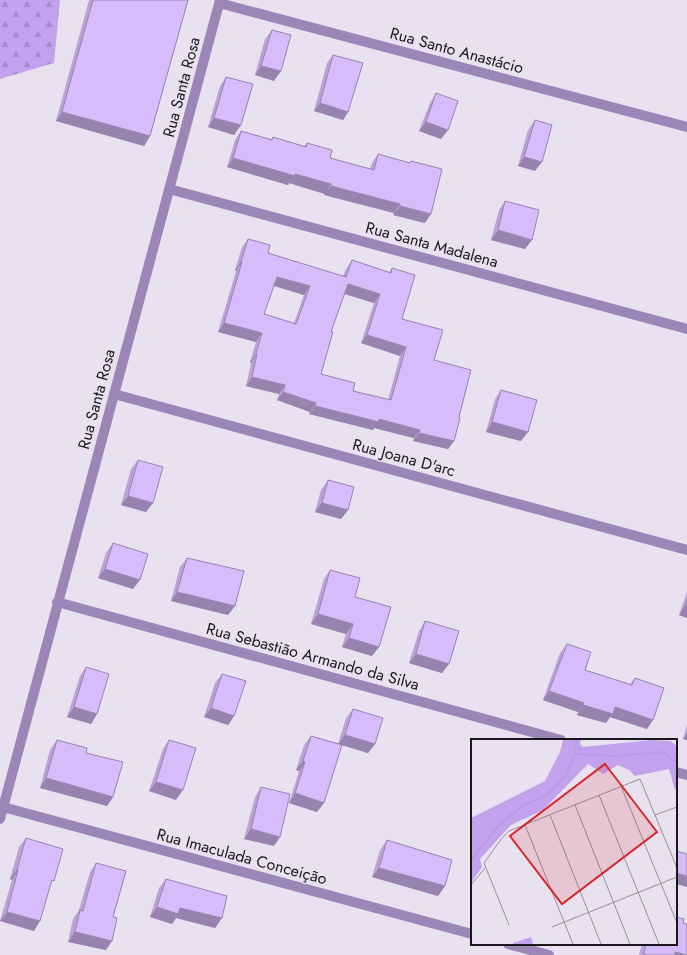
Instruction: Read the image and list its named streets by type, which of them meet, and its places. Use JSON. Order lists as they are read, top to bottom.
{
  "streets": {
    "street": [
      "Rua Santo Anastácio",
      "Rua Santa Rosa",
      "Rua Santa Madalena",
      "Rua Joana D'arc",
      "Rua Sebastião Armando da Silva",
      "Rua Imaculada Conceição"
    ]
  },
  "crossings": [
    ["Rua Santo Anastácio", "Rua Santa Rosa"],
    ["Rua Santa Rosa", "Rua Santa Madalena"],
    ["Rua Santa Rosa", "Rua Joana D'arc"],
    ["Rua Santa Rosa", "Rua Sebastião Armando da Silva"],
    ["Rua Santa Rosa", "Rua Imaculada Conceição"]
  ]
}
